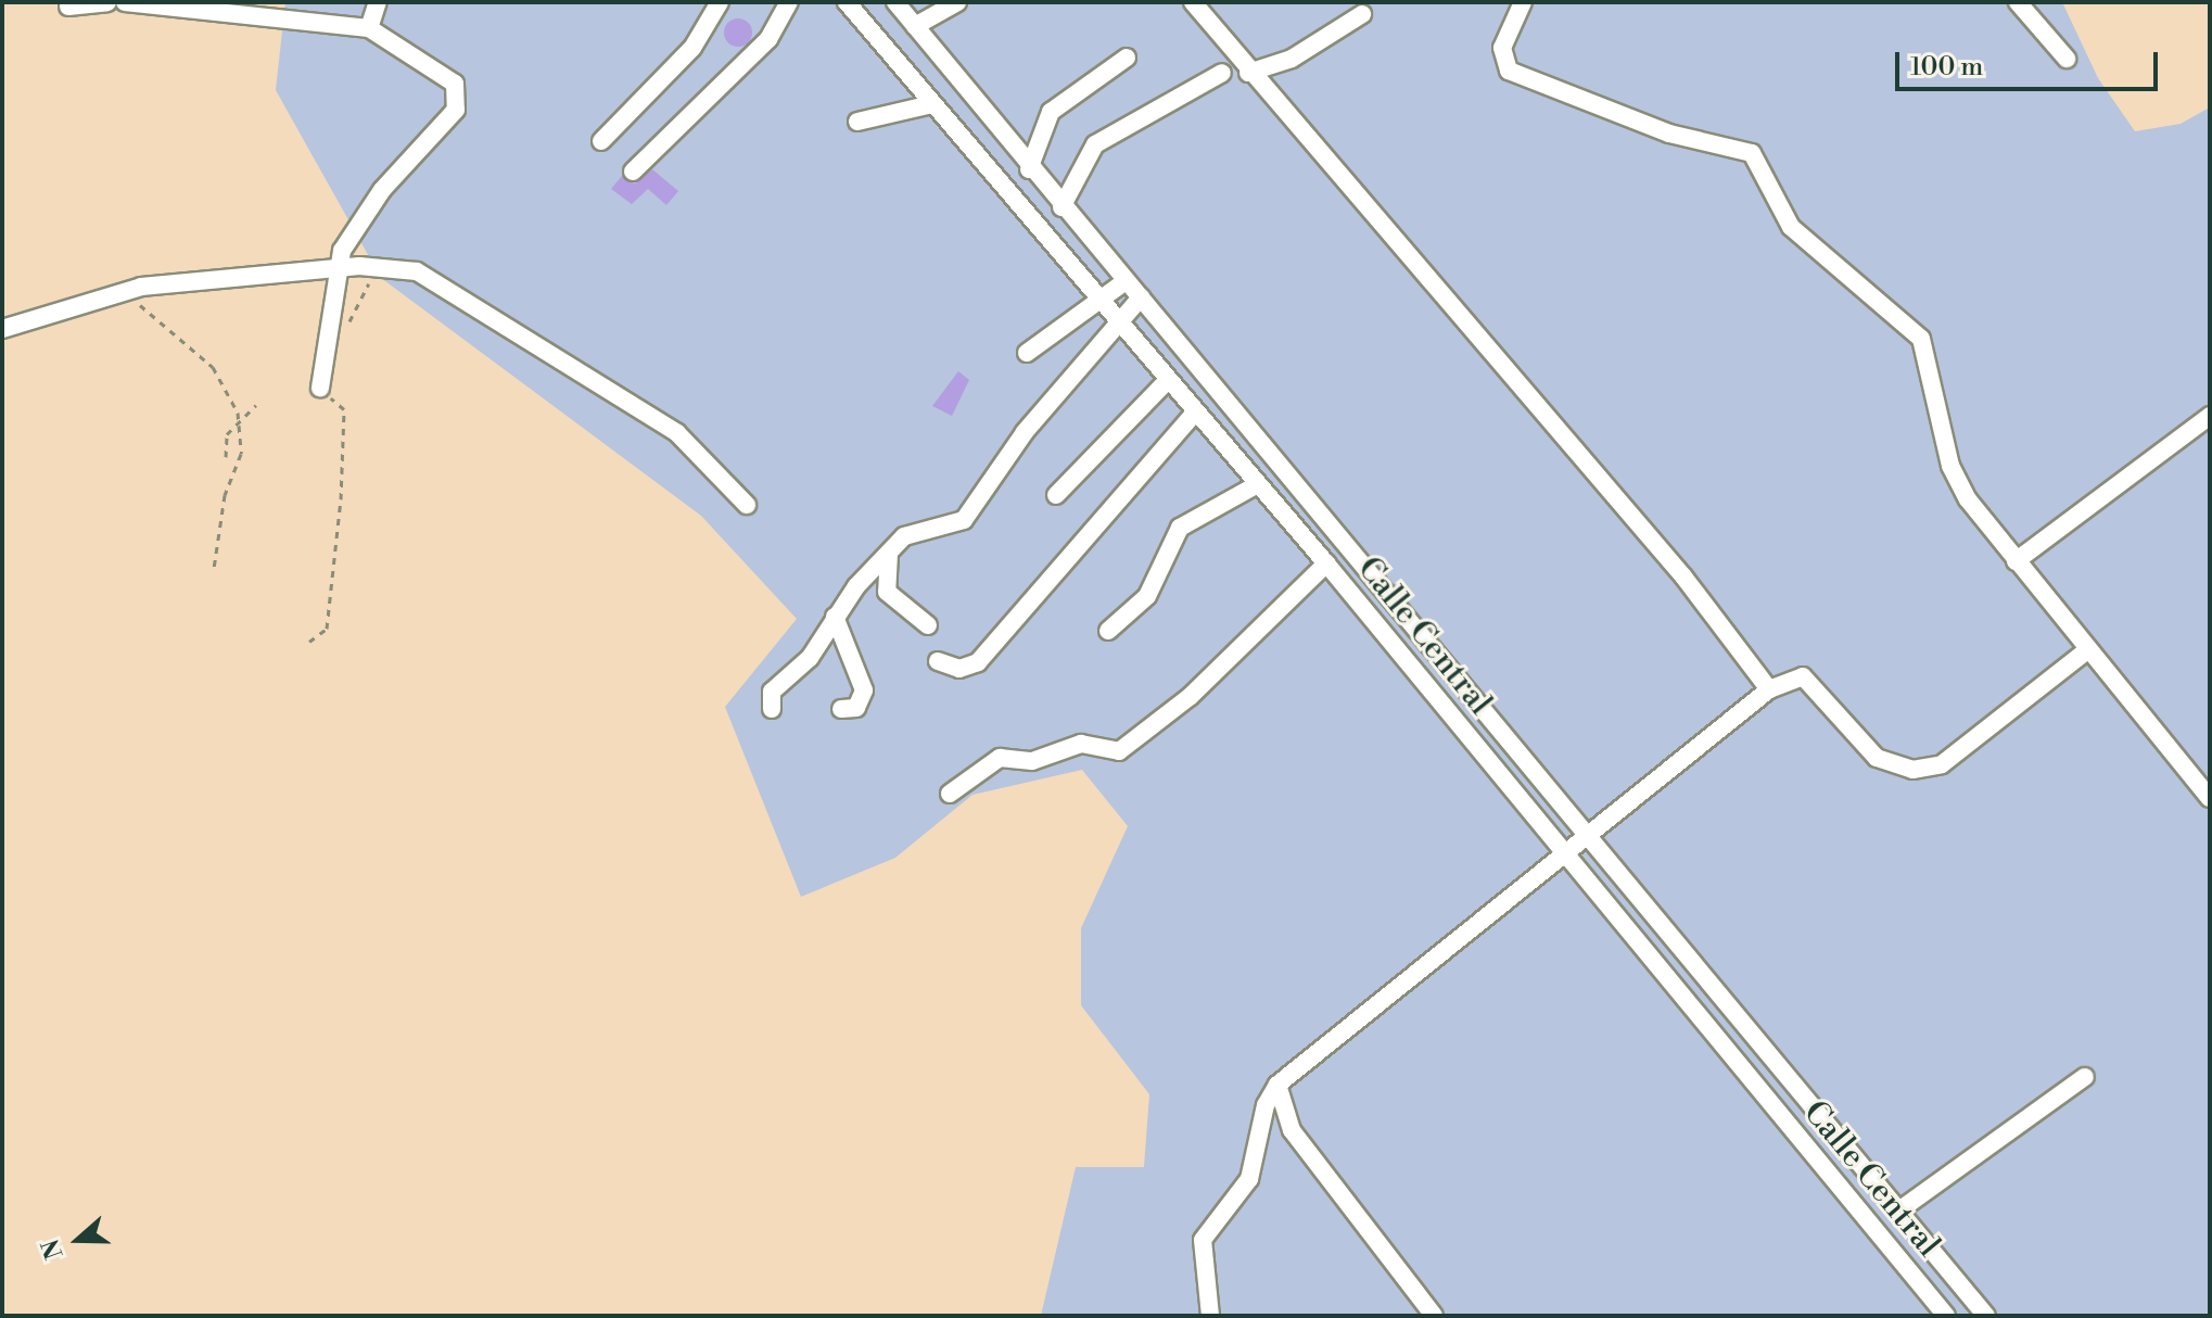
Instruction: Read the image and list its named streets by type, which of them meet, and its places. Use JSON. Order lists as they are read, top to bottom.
{
  "streets": {
    "street": ["Calle Central"]
  },
  "scale_bar": "100 m",
  "north": "left"
}
